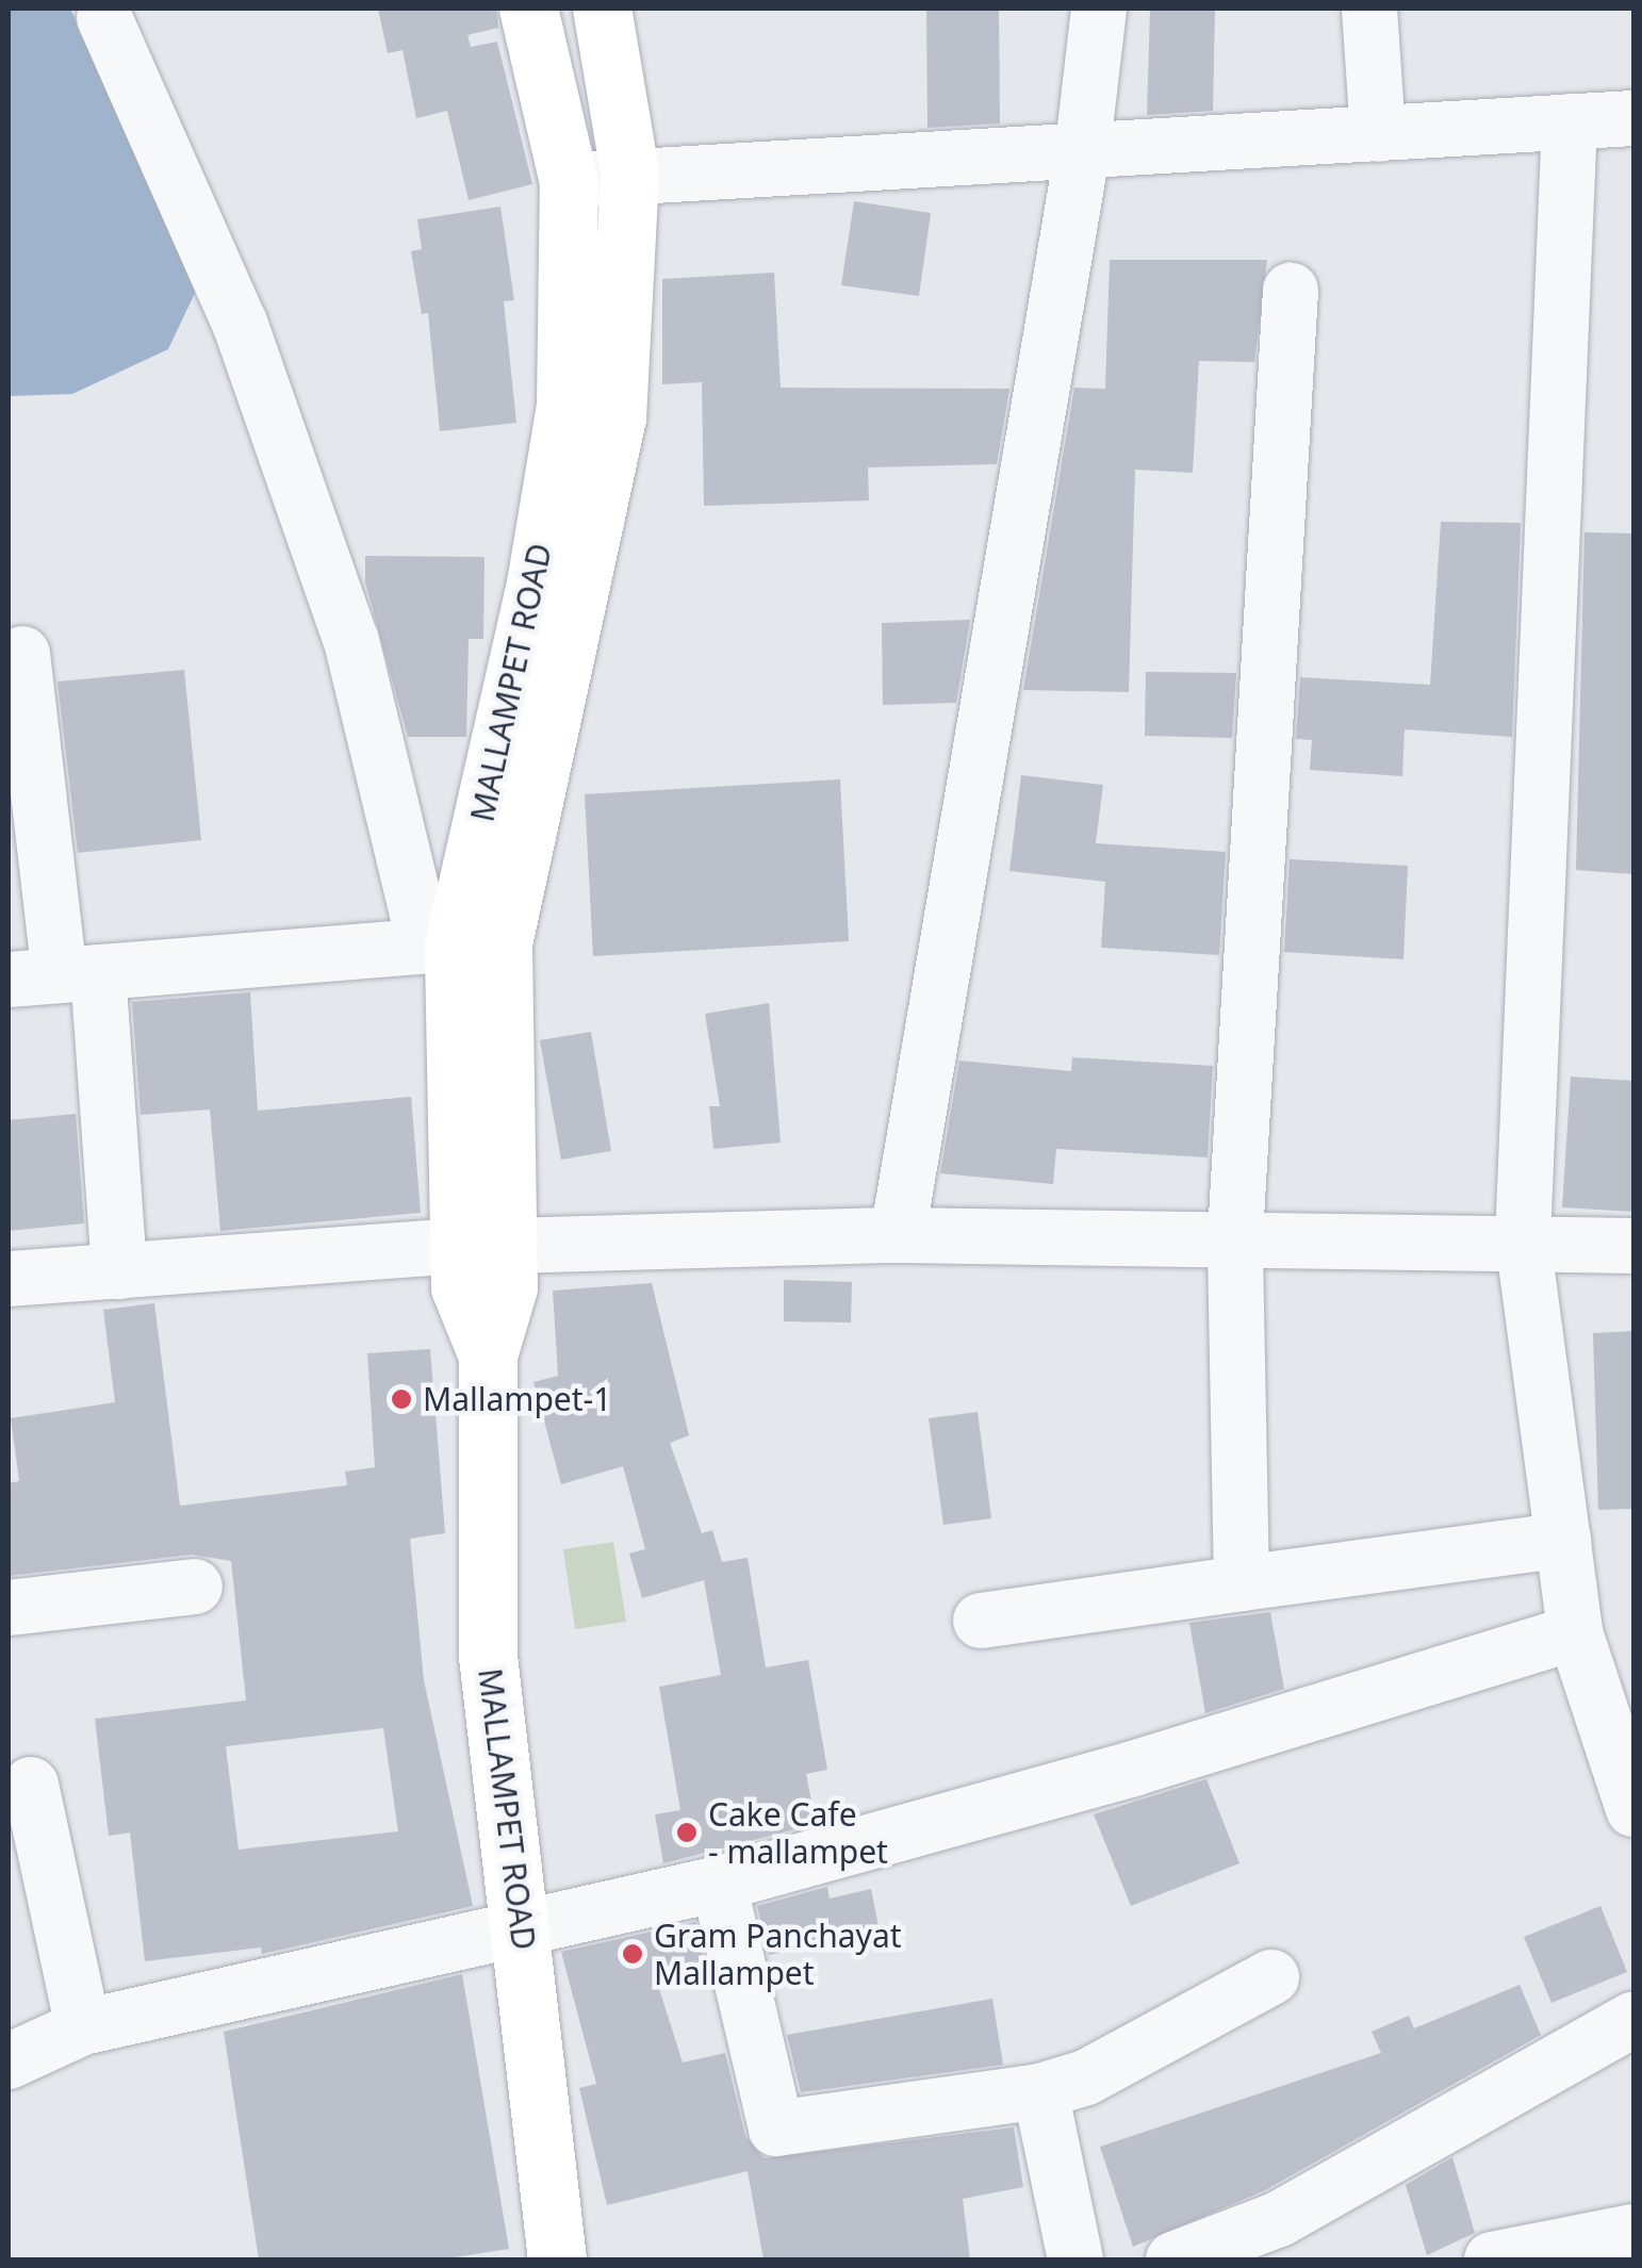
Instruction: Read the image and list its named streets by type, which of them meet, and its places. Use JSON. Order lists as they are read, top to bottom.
{
  "streets": {
    "main road": ["MALLAMPET ROAD"]
  },
  "places": ["Mallampet-1", "Cake Cafe - mallampet", "Gram Panchayat Mallampet"]
}
